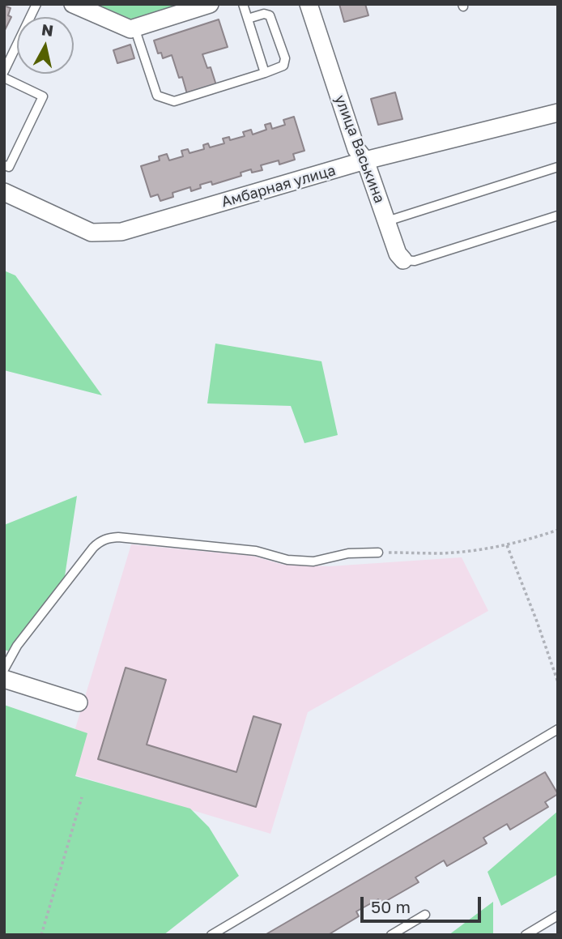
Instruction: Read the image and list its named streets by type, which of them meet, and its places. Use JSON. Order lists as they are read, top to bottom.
{
  "streets": {
    "street": ["улица Васькина", "Амбарная улица"]
  },
  "crossings": [
    ["улица Васькина", "Амбарная улица"]
  ],
  "scale_bar": "50 m",
  "north": "top"
}
